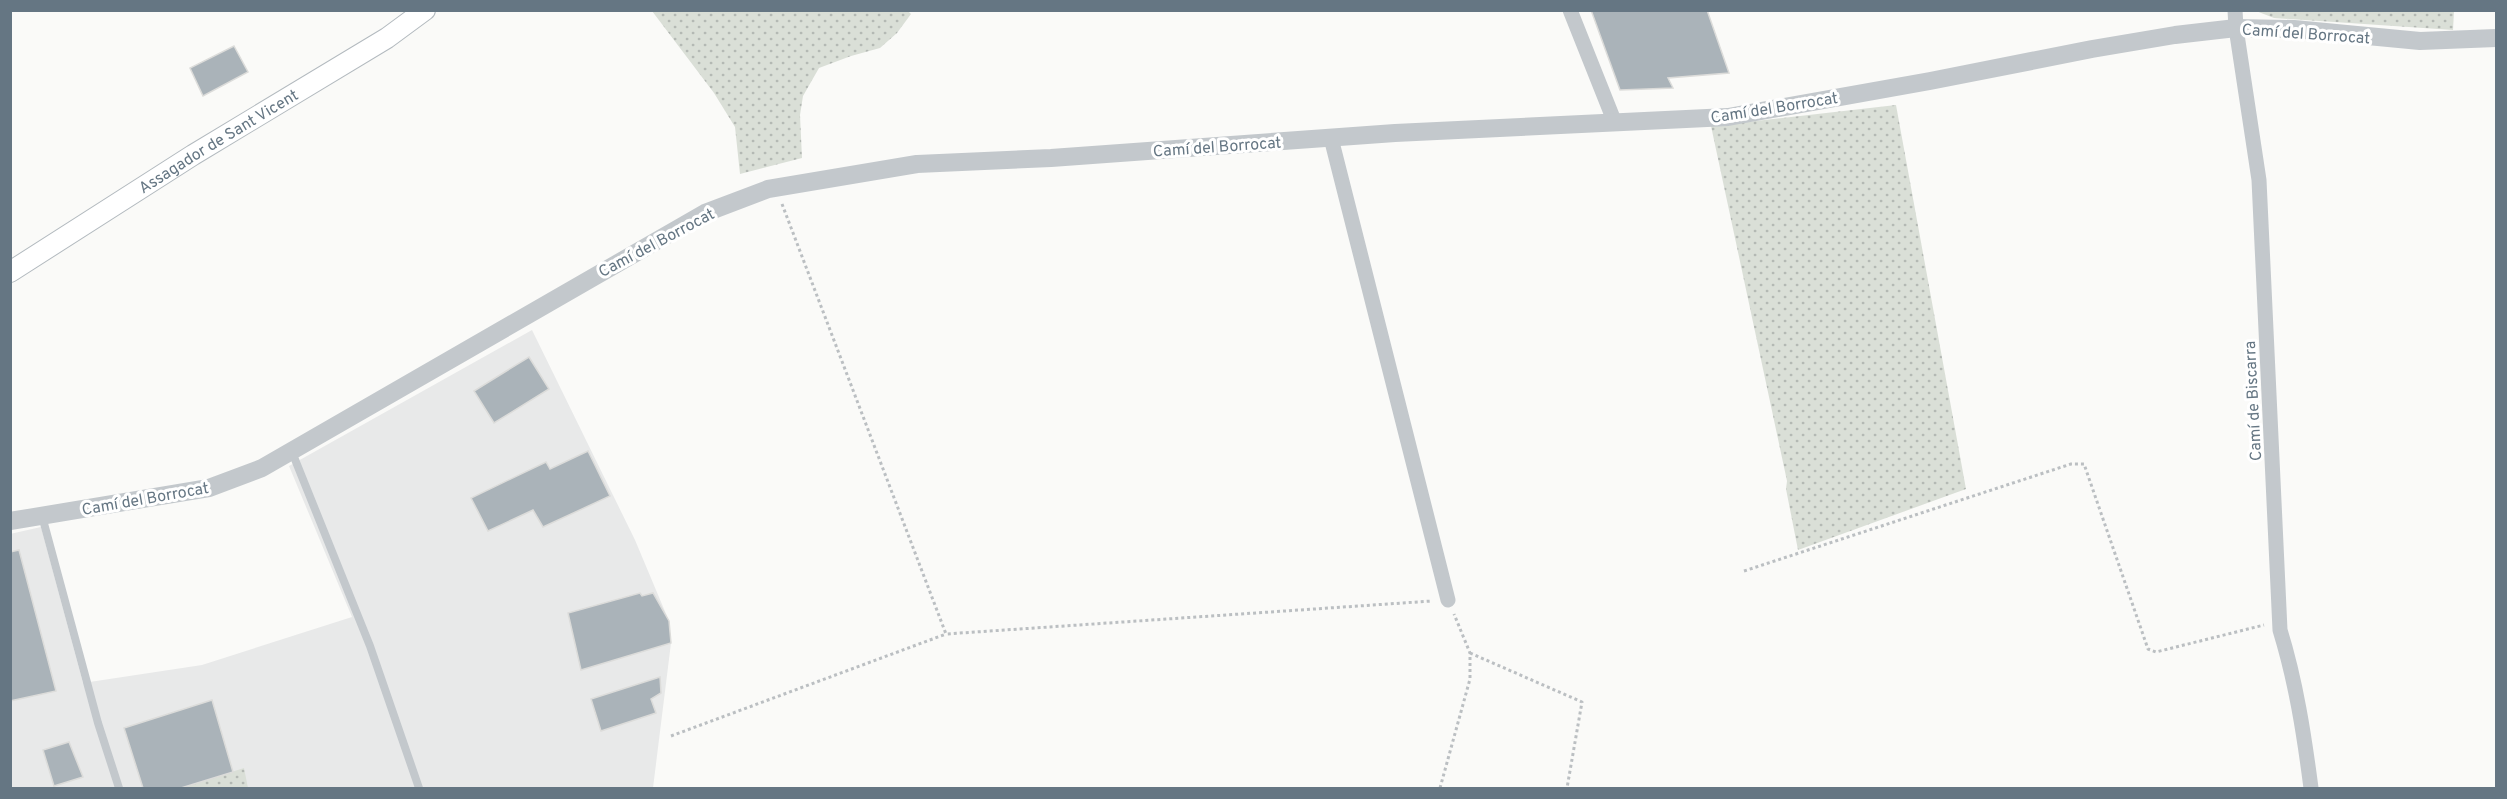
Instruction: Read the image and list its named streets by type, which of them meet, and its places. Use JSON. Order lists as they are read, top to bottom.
{
  "streets": {
    "main road": ["Assagador de Sant Vicent"],
    "street": ["Camí del Borrocat", "Camí de Biscarra"]
  },
  "crossings": [
    ["Camí del Borrocat", "Camí de Biscarra"]
  ]
}
